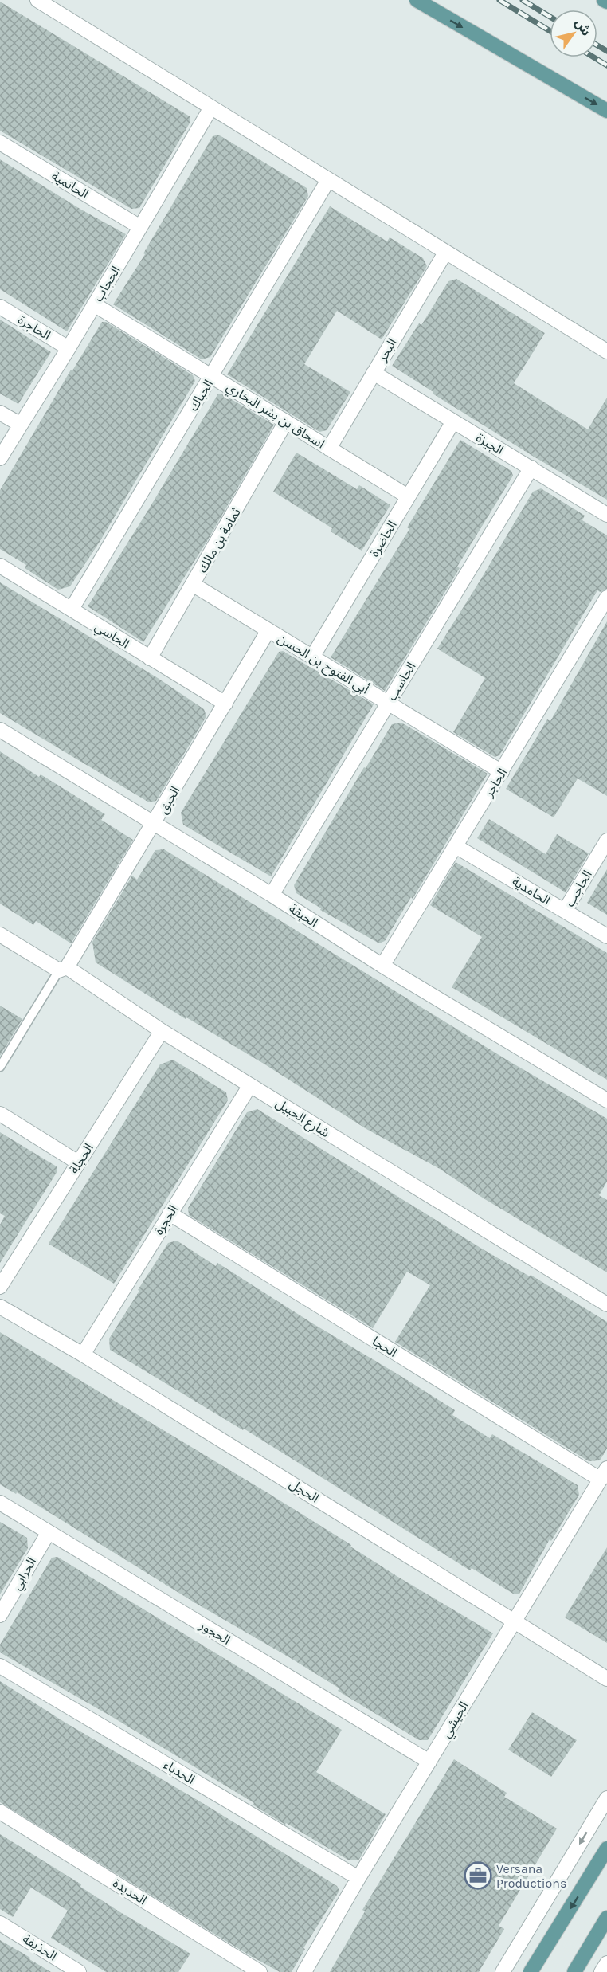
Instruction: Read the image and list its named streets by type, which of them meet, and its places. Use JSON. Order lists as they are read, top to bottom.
{
  "streets": {
    "street": [
      "الحاتمية",
      "الحجاب",
      "الحاجرة",
      "البحر",
      "الحباك",
      "اسحاق بن بشر البخاري",
      "الجيزة",
      "الحاضرة",
      "ثمامة بن مالك",
      "الحاسي",
      "أبي الفتوح بن الحسن",
      "الحاسب",
      "الحاجر",
      "الحبق",
      "الحاجب",
      "الحامدية",
      "الحبقة",
      "شارع الحبيل",
      "الحجلة",
      "الحجرة",
      "الحجا",
      "الحجل",
      "الحرابي",
      "الحجور",
      "الجيشي",
      "الحدباء",
      "الحديدة",
      "الحذيفة"
    ]
  },
  "crossings": [
    ["الحاتمية", "الحجاب"],
    ["الحجاب", "الحاجرة"],
    ["الحجاب", "اسحاق بن بشر البخاري"],
    ["البحر", "اسحاق بن بشر البخاري"],
    ["البحر", "الجيزة"],
    ["الحباك", "اسحاق بن بشر البخاري"],
    ["الحباك", "الحاسي"],
    ["اسحاق بن بشر البخاري", "الحاضرة"],
    ["اسحاق بن بشر البخاري", "ثمامة بن مالك"],
    ["الجيزة", "الحاضرة"],
    ["الجيزة", "الحاسب"],
    ["الحاضرة", "أبي الفتوح بن الحسن"],
    ["ثمامة بن مالك", "الحاسي"],
    ["ثمامة بن مالك", "أبي الفتوح بن الحسن"],
    ["الحاسي", "الحبق"],
    ["أبي الفتوح بن الحسن", "الحاسب"],
    ["أبي الفتوح بن الحسن", "الحاجر"],
    ["أبي الفتوح بن الحسن", "الحبق"],
    ["الحاسب", "الحبقة"],
    ["الحاجر", "الحامدية"],
    ["الحاجر", "الحبقة"],
    ["الحبق", "الحبقة"],
    ["الحبق", "شارع الحبيل"],
    ["الحاجب", "الحامدية"],
    ["شارع الحبيل", "الحجلة"],
    ["شارع الحبيل", "الحجرة"],
    ["الحجرة", "الحجا"],
    ["الحجرة", "الحجل"],
    ["الحجا", "الجيشي"],
    ["الحجل", "الجيشي"],
    ["الحرابي", "الحجور"],
    ["الحجور", "الجيشي"],
    ["الجيشي", "الحدباء"]
  ],
  "places": {
    "office": ["Versana Productions"]
  },
  "north": "top right"
}
